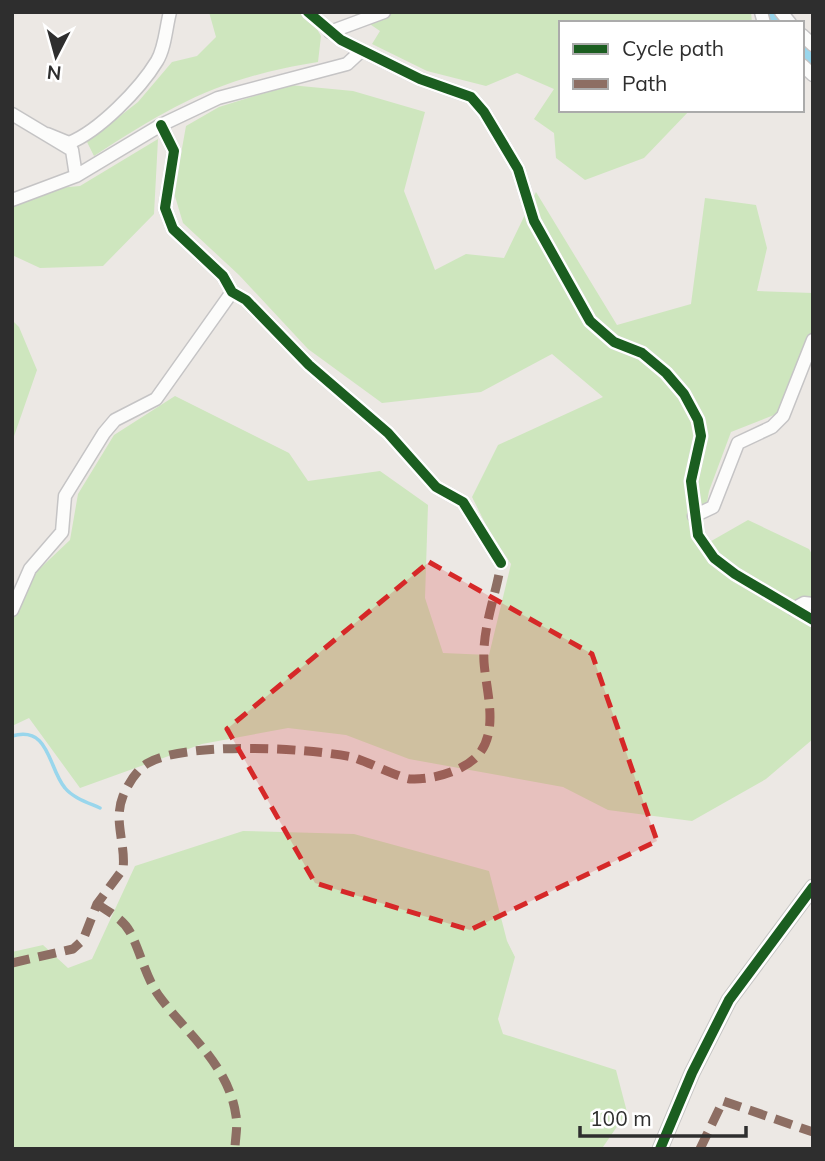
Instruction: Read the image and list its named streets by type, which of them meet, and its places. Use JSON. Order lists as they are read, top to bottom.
{
  "legend": ["Cycle path", "Path"],
  "scale_bar": "100 m",
  "north": "bottom"
}
